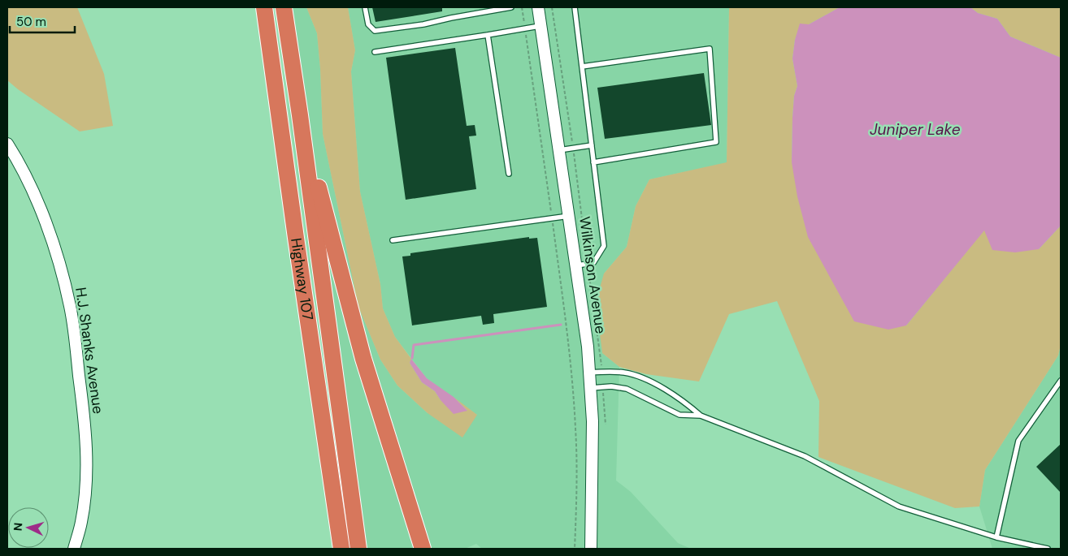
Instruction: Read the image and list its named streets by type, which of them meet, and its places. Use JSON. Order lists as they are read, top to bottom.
{
  "streets": {
    "highway": ["Highway 107"],
    "street": ["Wilkinson Avenue", "H.J. Shanks Avenue"]
  },
  "water": ["Juniper Lake"],
  "scale_bar": "50 m",
  "north": "left"
}
